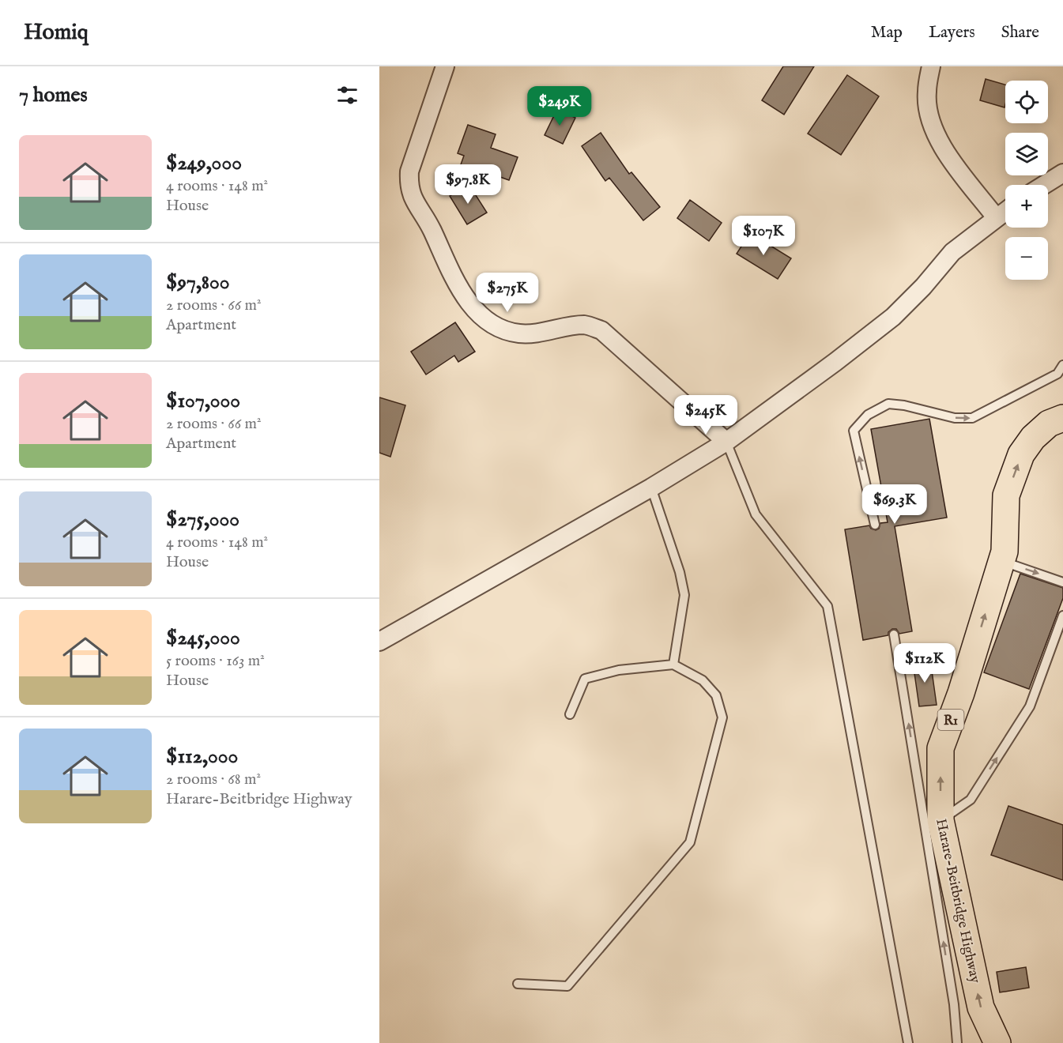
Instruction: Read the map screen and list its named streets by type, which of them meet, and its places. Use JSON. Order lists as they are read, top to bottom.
{
  "streets": {
    "highway": ["R1", "Harare-Beitbridge Highway"]
  },
  "one_way": ["Harare-Beitbridge Highway"],
  "page": {
    "header": "Homiq",
    "nav": ["Map", "Layers", "Share"],
    "heading": "7 homes",
    "map_buttons": ["+", "−"],
    "price": [
      "$249K",
      "$97.8K",
      "$107K",
      "$275K",
      "$245K",
      "$69.3K",
      "$112K"
    ],
    "list": [
      {
        "name": "$249,000",
        "note": "4 rooms · 148 m² · House"
      },
      {
        "name": "$97,800",
        "note": "2 rooms · 66 m² · Apartment"
      },
      {
        "name": "$107,000",
        "note": "2 rooms · 66 m² · Apartment"
      },
      {
        "name": "$275,000",
        "note": "4 rooms · 148 m² · House"
      },
      {
        "name": "$245,000",
        "note": "5 rooms · 163 m² · House"
      },
      {
        "name": "$112,000",
        "note": "2 rooms · 68 m² · Harare-Beitbridge Highway"
      }
    ]
  }
}
